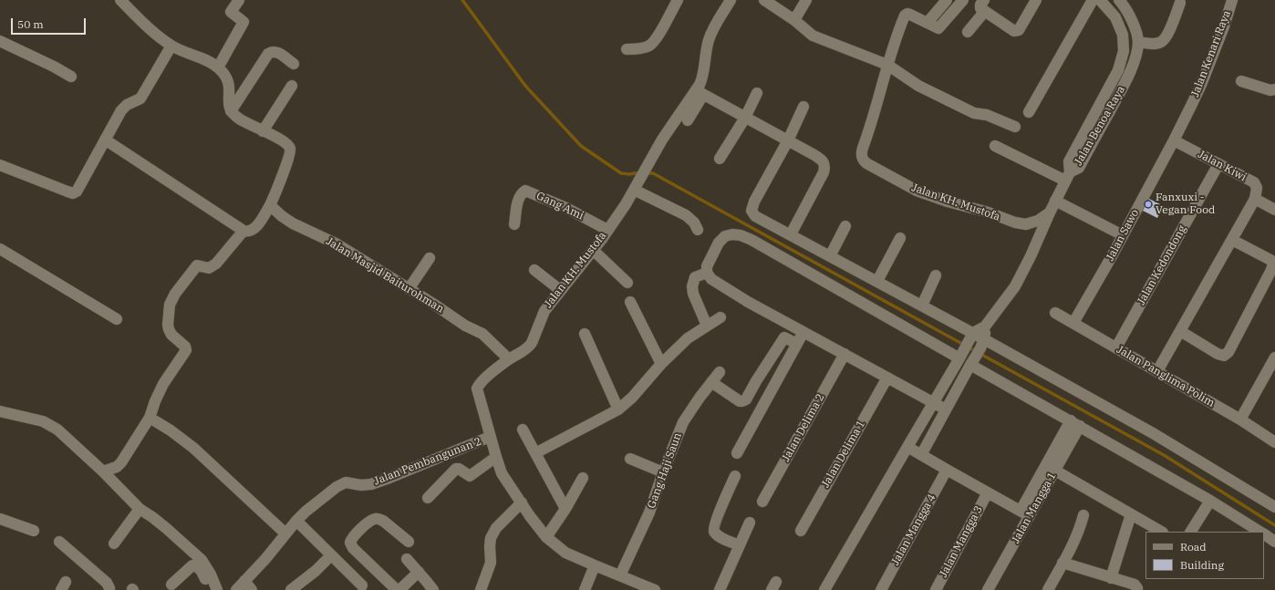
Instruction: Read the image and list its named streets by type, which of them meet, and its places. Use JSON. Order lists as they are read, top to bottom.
{
  "streets": {
    "street": [
      "Jalan Kenari Raya",
      "Jalan Benoa Raya",
      "Jalan Kiwi",
      "Jalan KH. Mustofa",
      "Gang Ami",
      "Jalan Sawo",
      "Jalan Kedondong",
      "Jalan Masjid Baiturohman",
      "Jalan Panglima Polim",
      "Jalan Delima 2",
      "Jalan Delima 1",
      "Jalan Pembangunan 2",
      "Gang Haji Saun",
      "Jalan Mangga 1",
      "Jalan Mangga 4",
      "Jalan Mangga 3"
    ]
  },
  "crossings": [
    ["Jalan Kenari Raya", "Jalan Sawo"],
    ["Jalan Kiwi", "Jalan Sawo"],
    ["Jalan Kiwi", "Jalan Kedondong"],
    ["Jalan KH. Mustofa", "Gang Ami"],
    ["Jalan KH. Mustofa", "Jalan Masjid Baiturohman"],
    ["Jalan KH. Mustofa", "Jalan Pembangunan 2"],
    ["Jalan KH. Mustofa", "Gang Haji Saun"],
    ["Jalan Sawo", "Jalan Panglima Polim"],
    ["Jalan Kedondong", "Jalan Panglima Polim"]
  ],
  "places": ["Fanxuxi - Vegan Food"],
  "legend": ["Road", "Building"],
  "scale_bar": "50 m"
}
